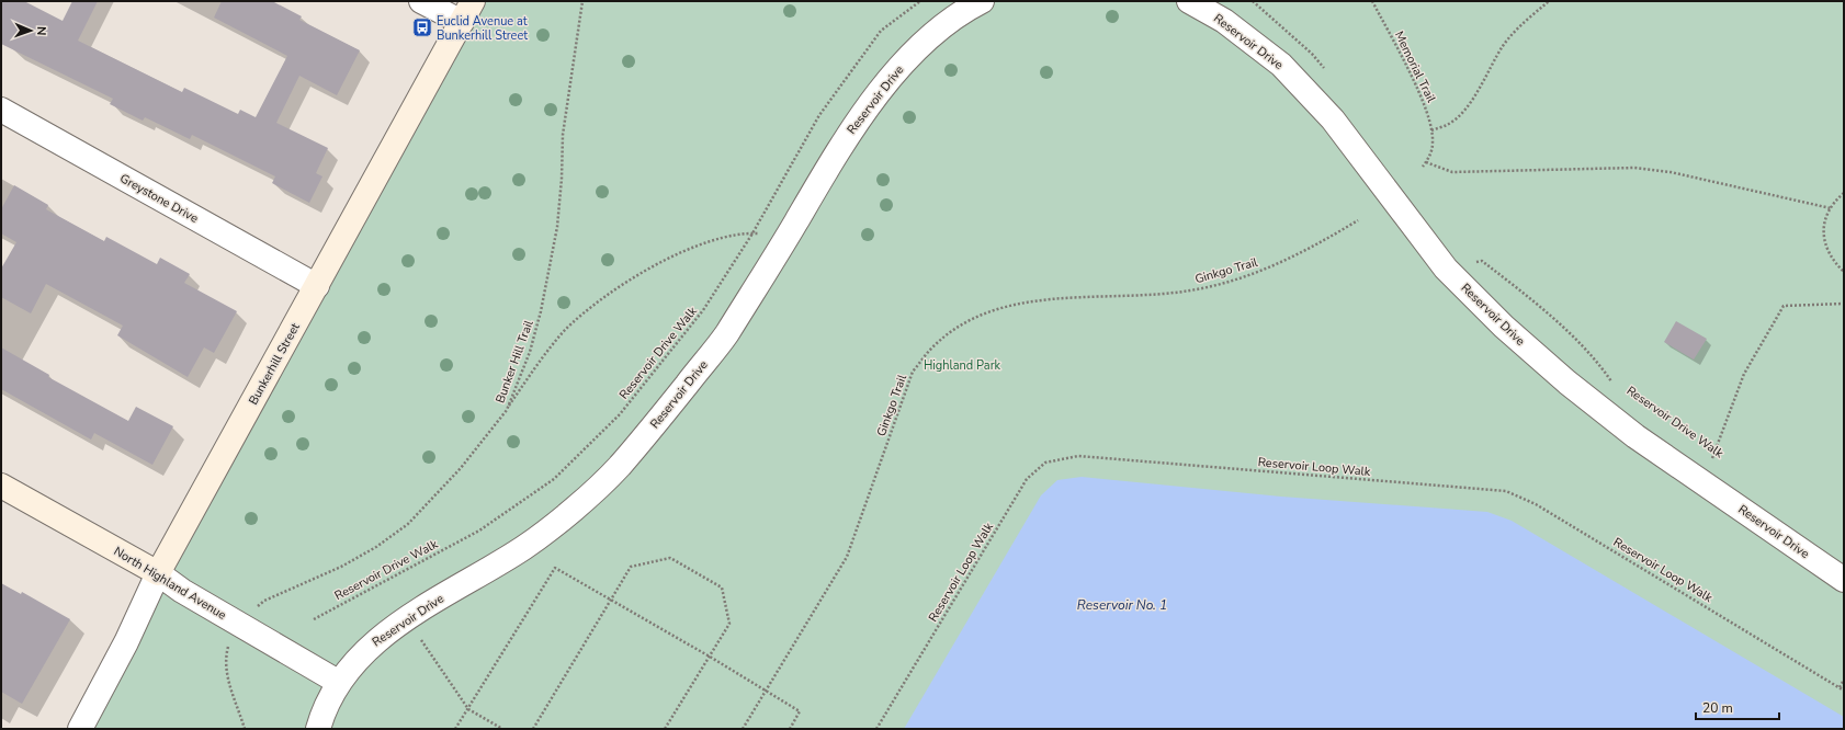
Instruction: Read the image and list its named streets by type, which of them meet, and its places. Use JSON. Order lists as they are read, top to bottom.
{
  "streets": {
    "main road": ["Bunkerhill Street", "North Highland Avenue"],
    "street": ["Reservoir Drive", "Greystone Drive"],
    "path": [
      "Memorial Trail",
      "Ginkgo Trail",
      "Reservoir Drive Walk",
      "Bunker Hill Trail",
      "Reservoir Loop Walk"
    ]
  },
  "crossings": [
    ["Reservoir Drive", "Reservoir Drive Walk"],
    ["Reservoir Drive", "North Highland Avenue"],
    ["Greystone Drive", "Bunkerhill Street"],
    ["Bunker Hill Trail", "North Highland Avenue"],
    ["Bunkerhill Street", "North Highland Avenue"]
  ],
  "water": ["Reservoir No. 1"],
  "parks": ["Highland Park"],
  "places": {
    "bus stop": ["Euclid Avenue at Bunkerhill Street"]
  },
  "scale_bar": "20 m",
  "north": "right"
}
